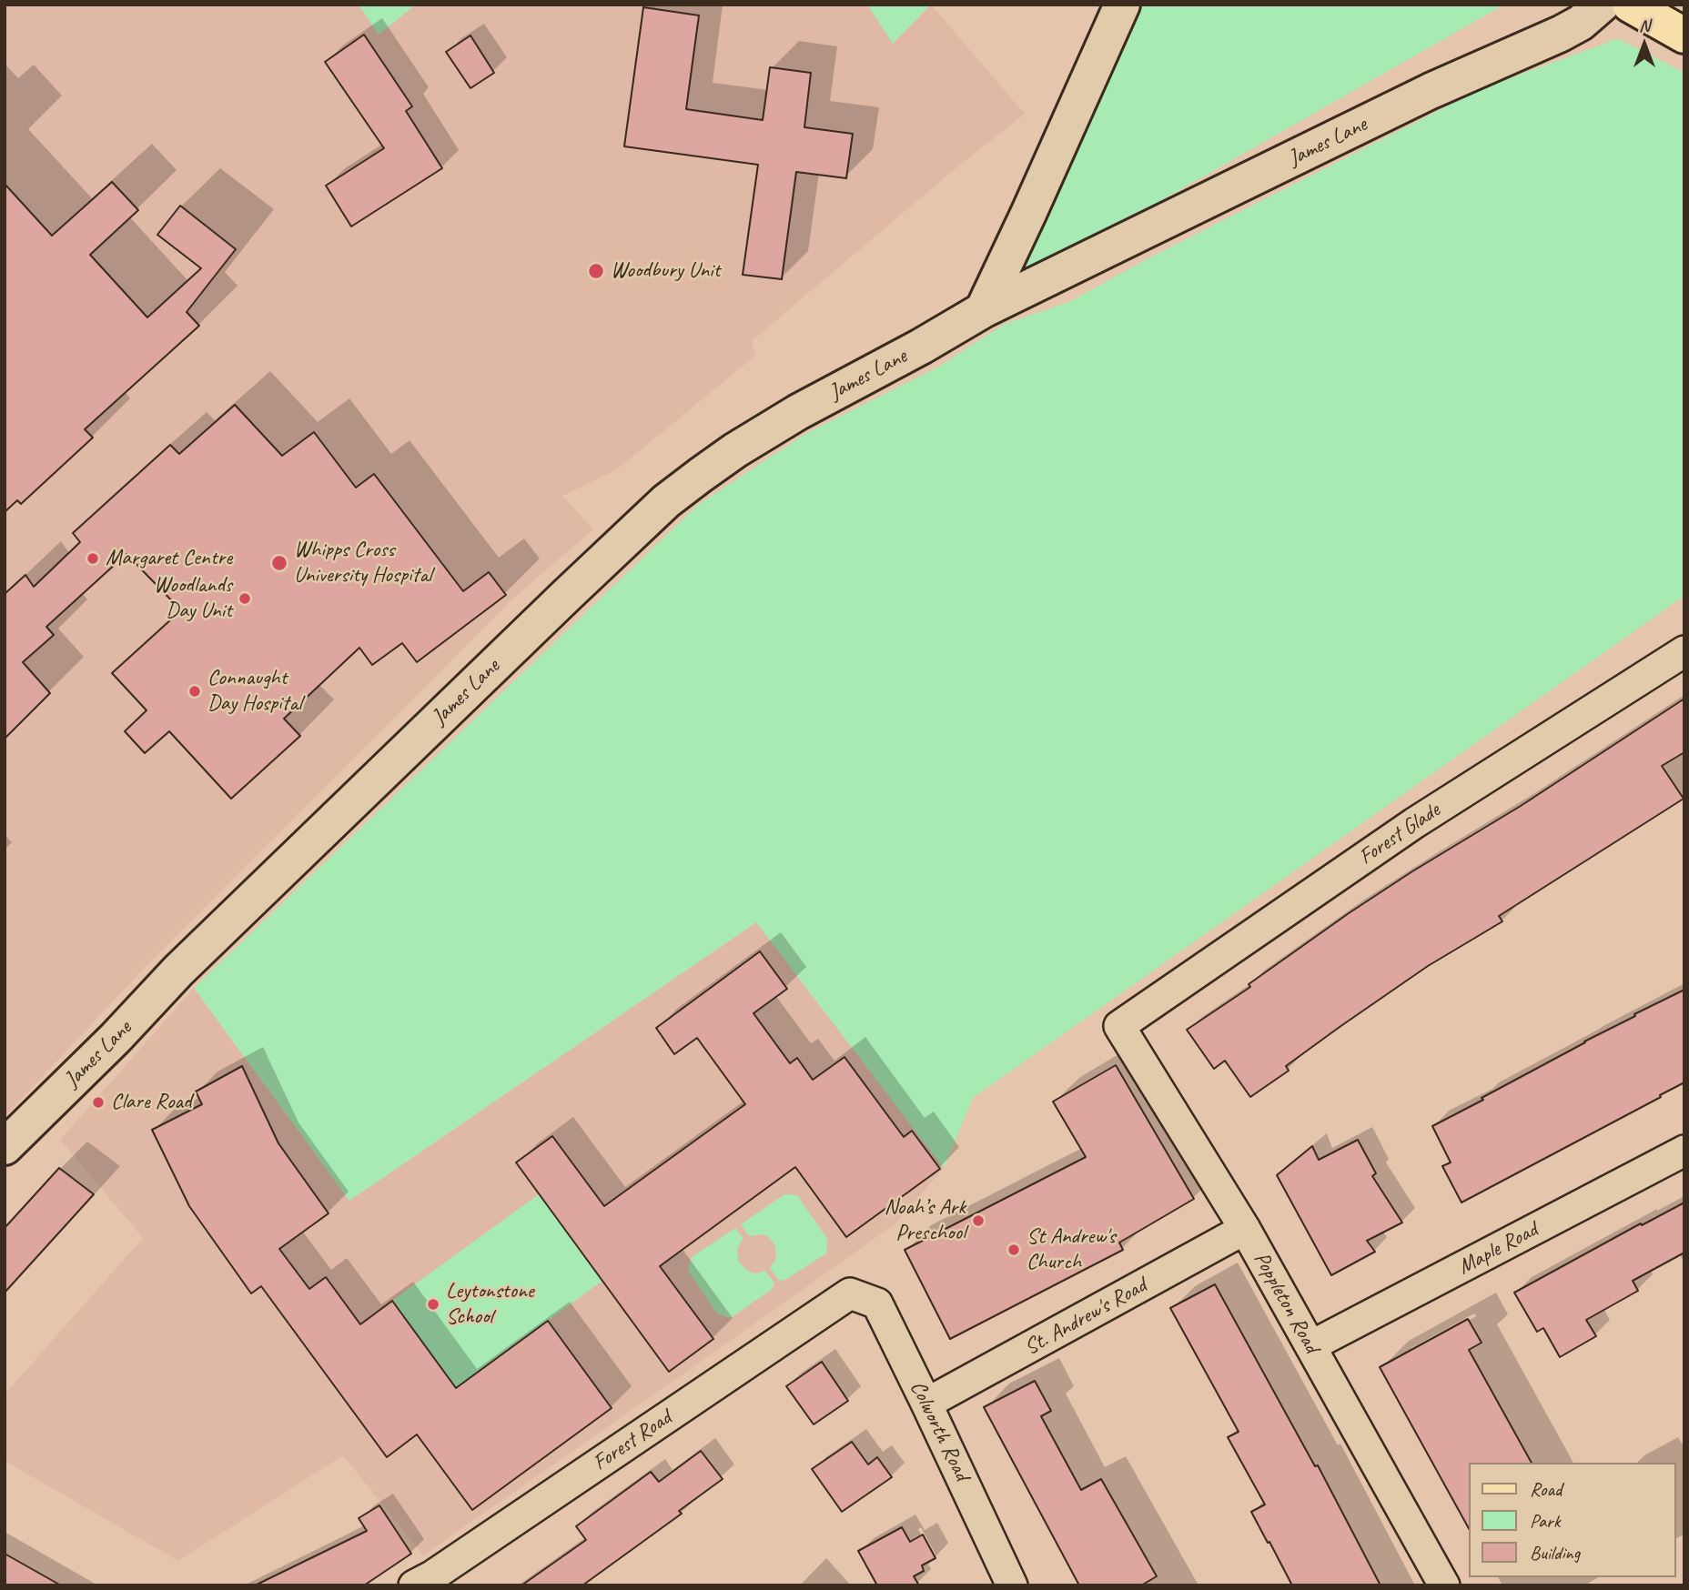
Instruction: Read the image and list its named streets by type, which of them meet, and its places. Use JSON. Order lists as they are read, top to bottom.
{
  "streets": {
    "street": [
      "James Lane",
      "Forest Glade",
      "Maple Road",
      "Poppleton Road",
      "St. Andrew's Road",
      "Colworth Road",
      "Forest Road"
    ]
  },
  "crossings": [
    ["Forest Glade", "Poppleton Road"],
    ["Maple Road", "Poppleton Road"],
    ["Poppleton Road", "St. Andrew's Road"],
    ["St. Andrew's Road", "Colworth Road"],
    ["Colworth Road", "Forest Road"]
  ],
  "places": [
    "Woodbury Unit",
    "Margaret Centre",
    "Whipps Cross University Hospital",
    "Woodlands Day Unit",
    "Connaught Day Hospital",
    "Clare Road",
    "Noah’s Ark Preschool",
    "St Andrew's Church",
    "Leytonstone School"
  ],
  "legend": ["Road", "Park", "Building"],
  "north": "top"
}
